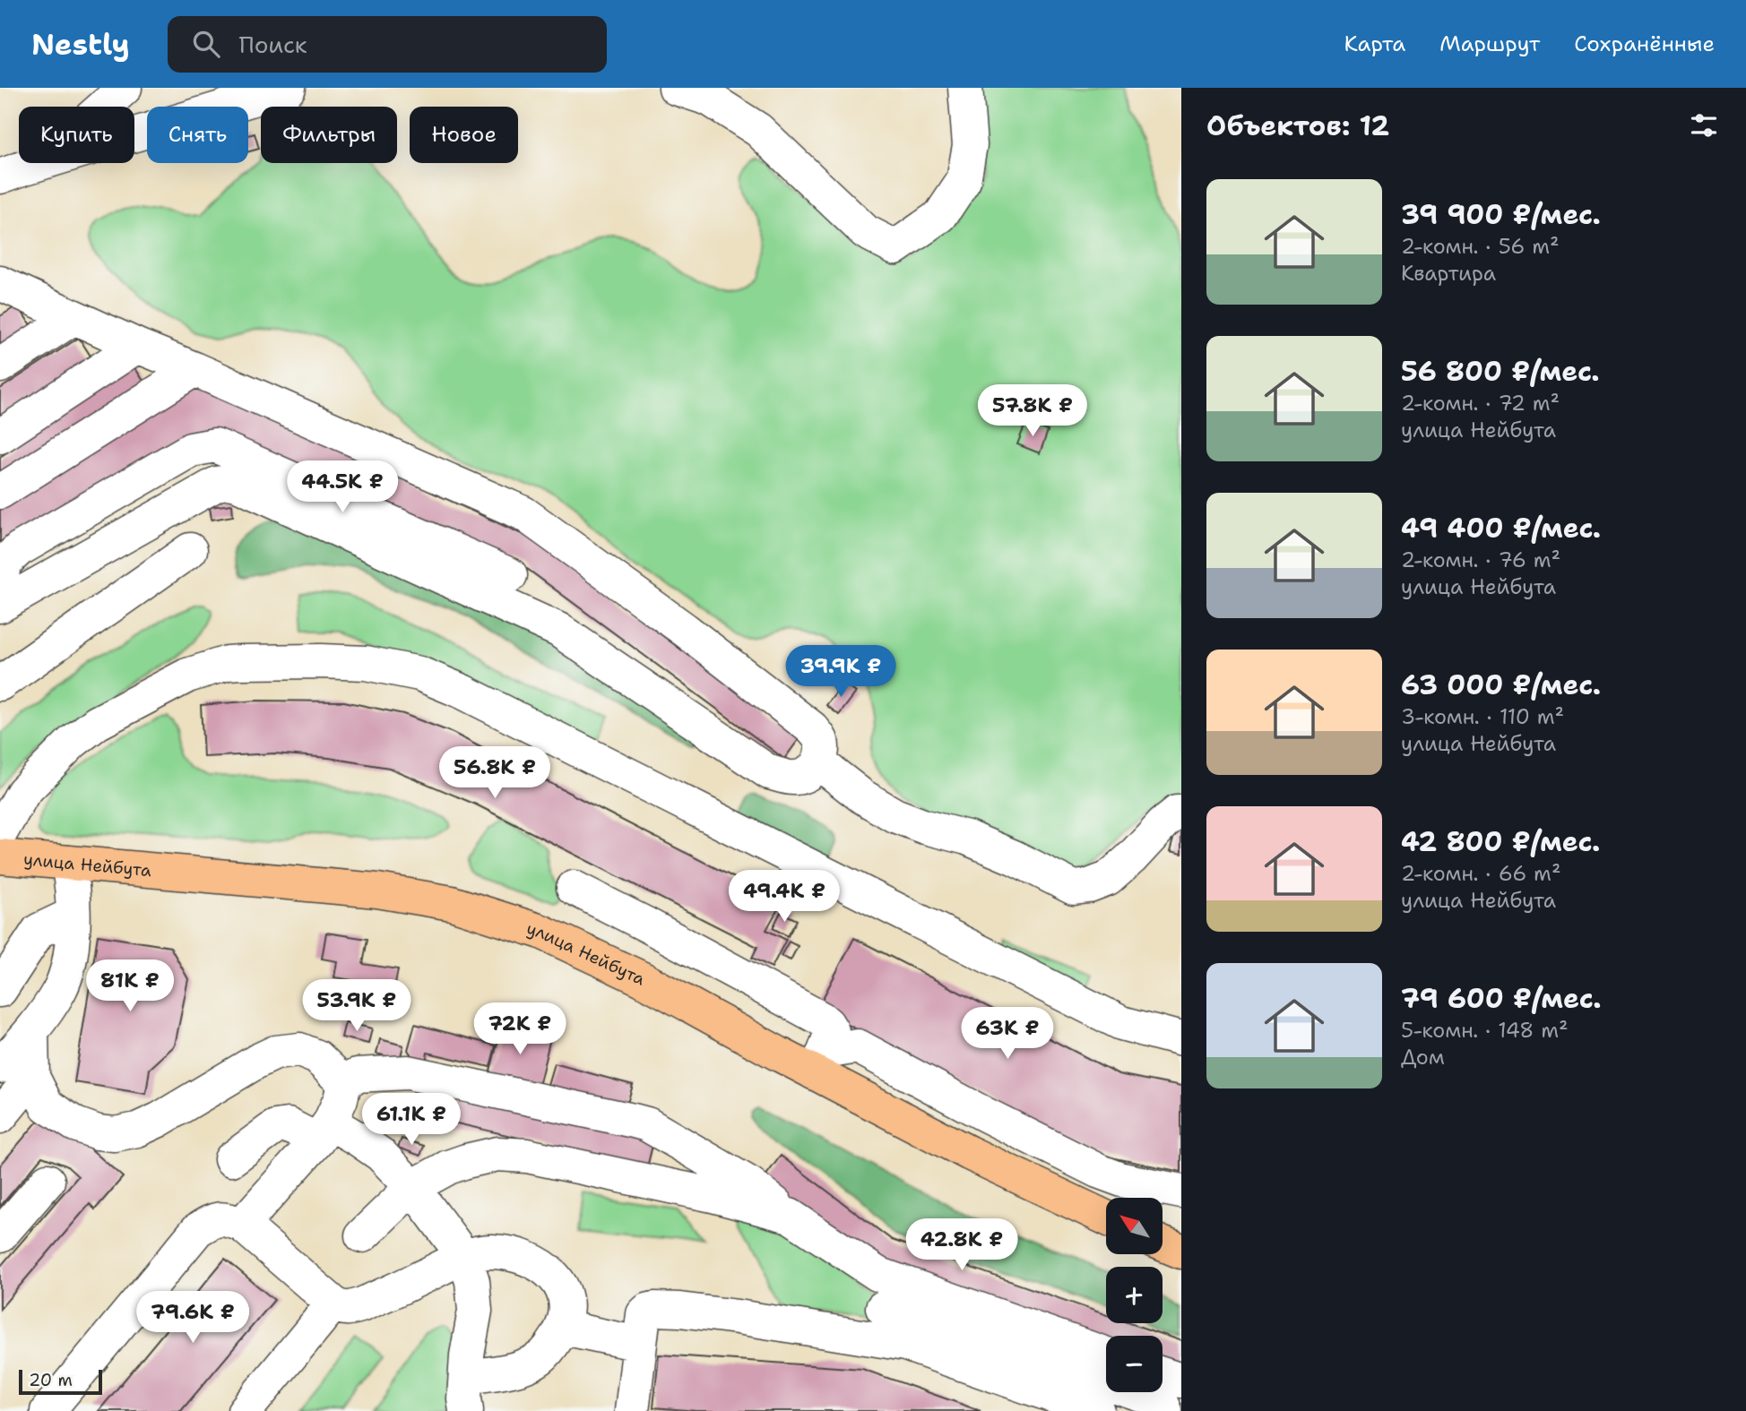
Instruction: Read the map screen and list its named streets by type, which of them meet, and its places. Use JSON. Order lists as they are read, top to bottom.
{
  "streets": {
    "main road": ["улица Нейбута"]
  },
  "scale_bar": "20 m",
  "north": "top left",
  "page": {
    "header": "Nestly",
    "search": "Поиск",
    "nav": ["Карта", "Маршрут", "Сохранённые"],
    "heading": "Объектов: 12",
    "chip": [
      "Купить",
      "Снять",
      "Фильтры",
      "Новое"
    ],
    "list": [
      {
        "name": "39 900 ₽/мес.",
        "note": "2-комн. · 56 m² · Квартира"
      },
      {
        "name": "56 800 ₽/мес.",
        "note": "2-комн. · 72 m² · улица Нейбута"
      },
      {
        "name": "49 400 ₽/мес.",
        "note": "2-комн. · 76 m² · улица Нейбута"
      },
      {
        "name": "63 000 ₽/мес.",
        "note": "3-комн. · 110 m² · улица Нейбута"
      },
      {
        "name": "42 800 ₽/мес.",
        "note": "2-комн. · 66 m² · улица Нейбута"
      },
      {
        "name": "79 600 ₽/мес.",
        "note": "5-комн. · 148 m² · Дом"
      }
    ],
    "price": [
      "57.8K ₽",
      "44.5K ₽",
      "39.9K ₽",
      "56.8K ₽",
      "49.4K ₽",
      "81K ₽",
      "53.9K ₽",
      "72K ₽",
      "63K ₽",
      "61.1K ₽",
      "42.8K ₽",
      "79.6K ₽"
    ],
    "map_buttons": ["+", "−"],
    "scale": "20 m"
  }
}
